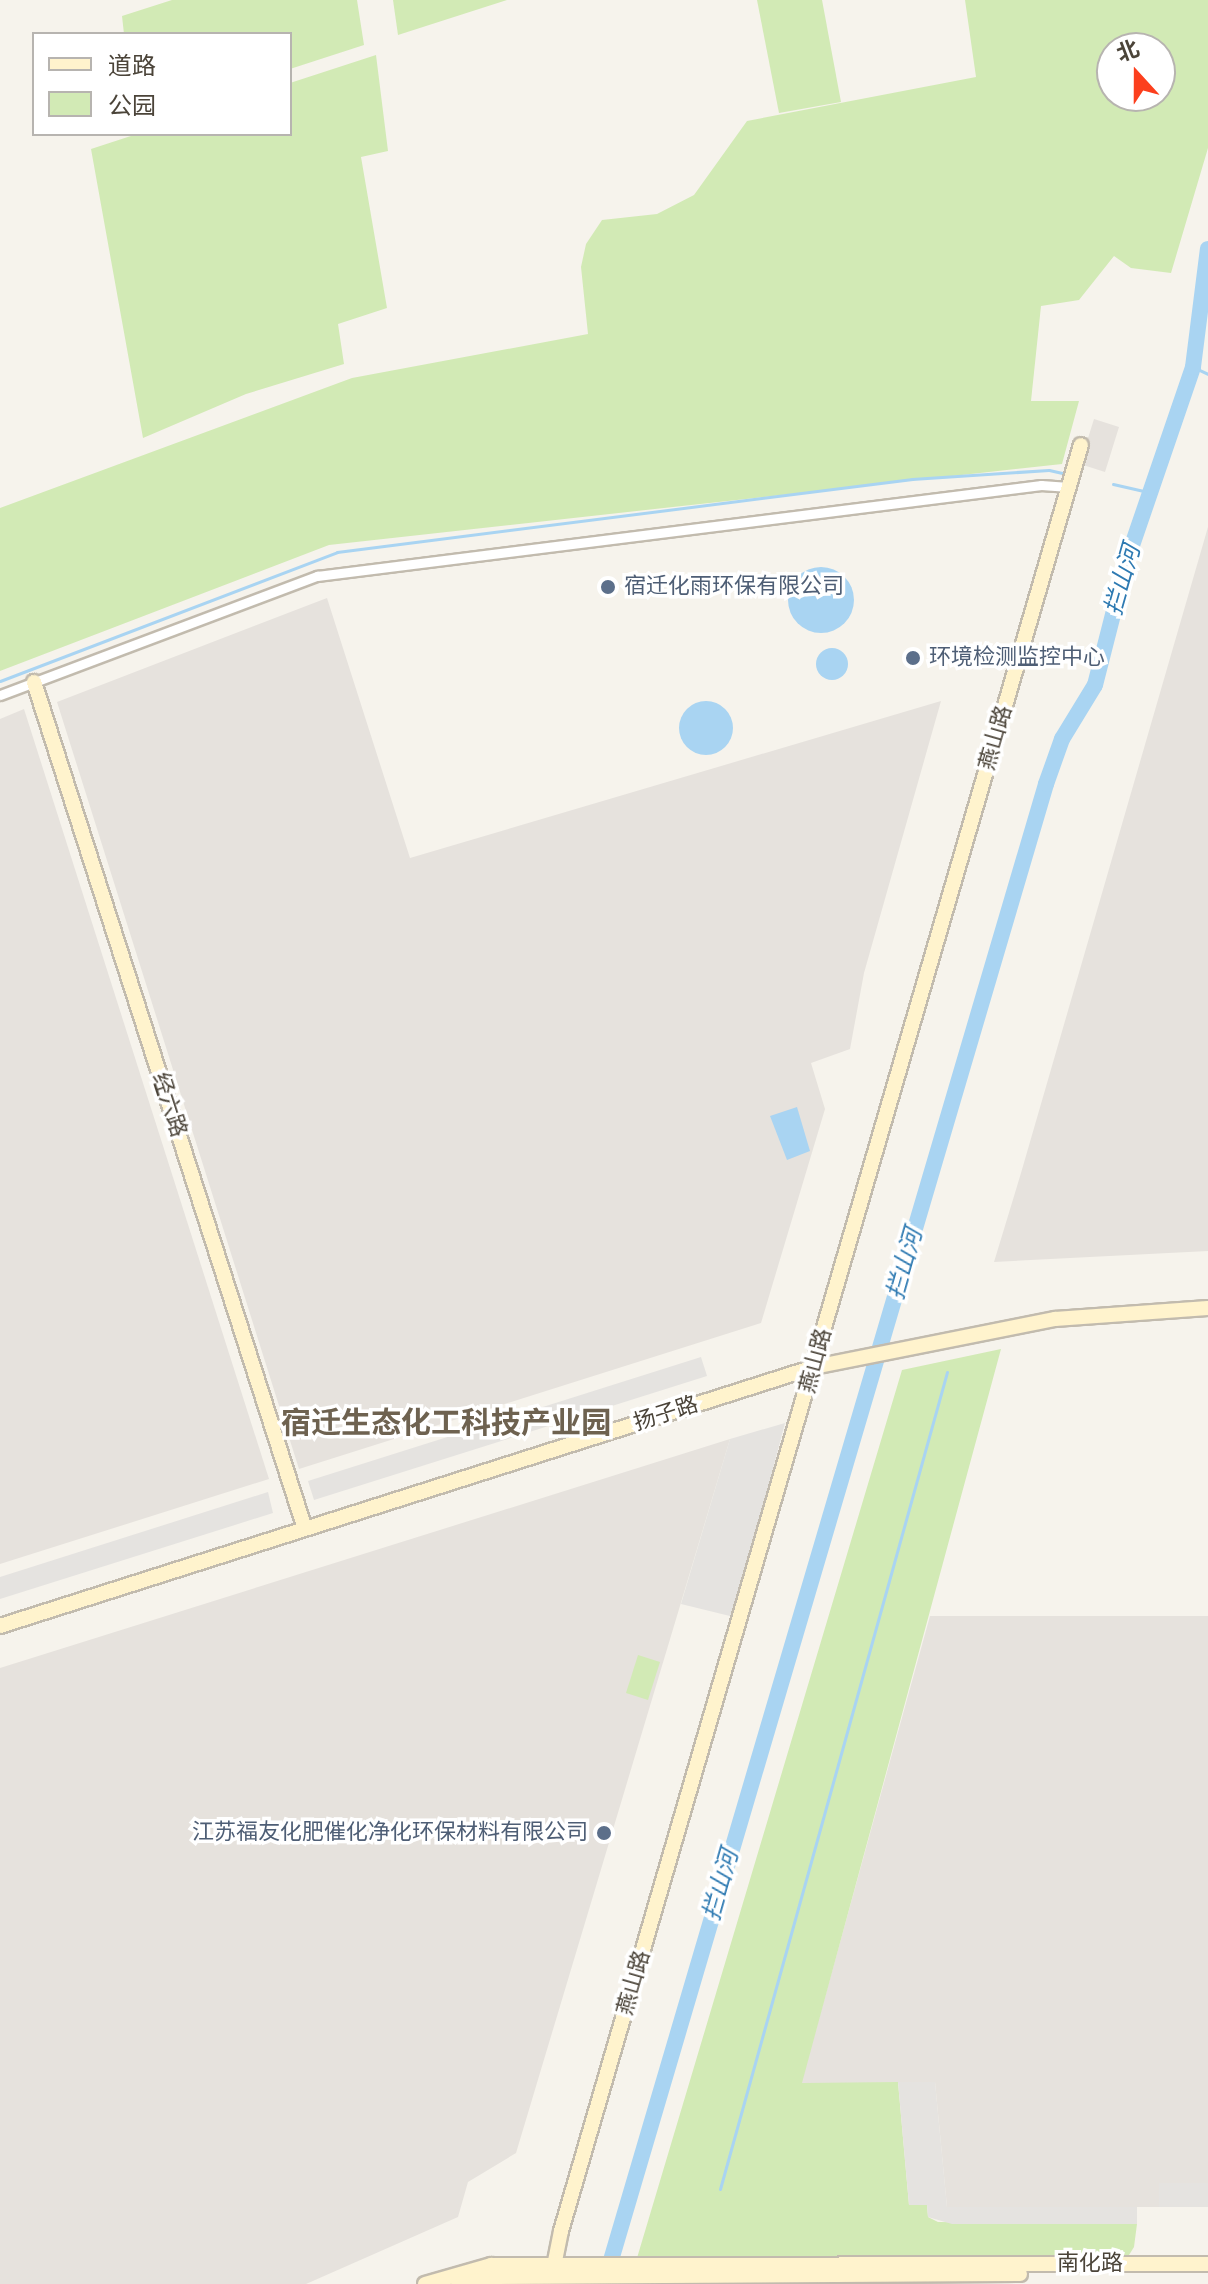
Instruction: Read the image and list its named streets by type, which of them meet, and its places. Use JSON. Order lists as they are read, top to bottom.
{
  "streets": {
    "street": [
      "燕山路",
      "经六路",
      "扬子路",
      "南化路"
    ]
  },
  "crossings": [
    ["燕山路", "扬子路"],
    ["经六路", "扬子路"]
  ],
  "districts": ["宿迁生态化工科技产业园"],
  "water": ["拦山河"],
  "places": ["宿迁化雨环保有限公司", "环境检测监控中心", "江苏福友化肥催化净化环保材料有限公司"],
  "legend": ["道路", "公园"],
  "north": "top"
}
